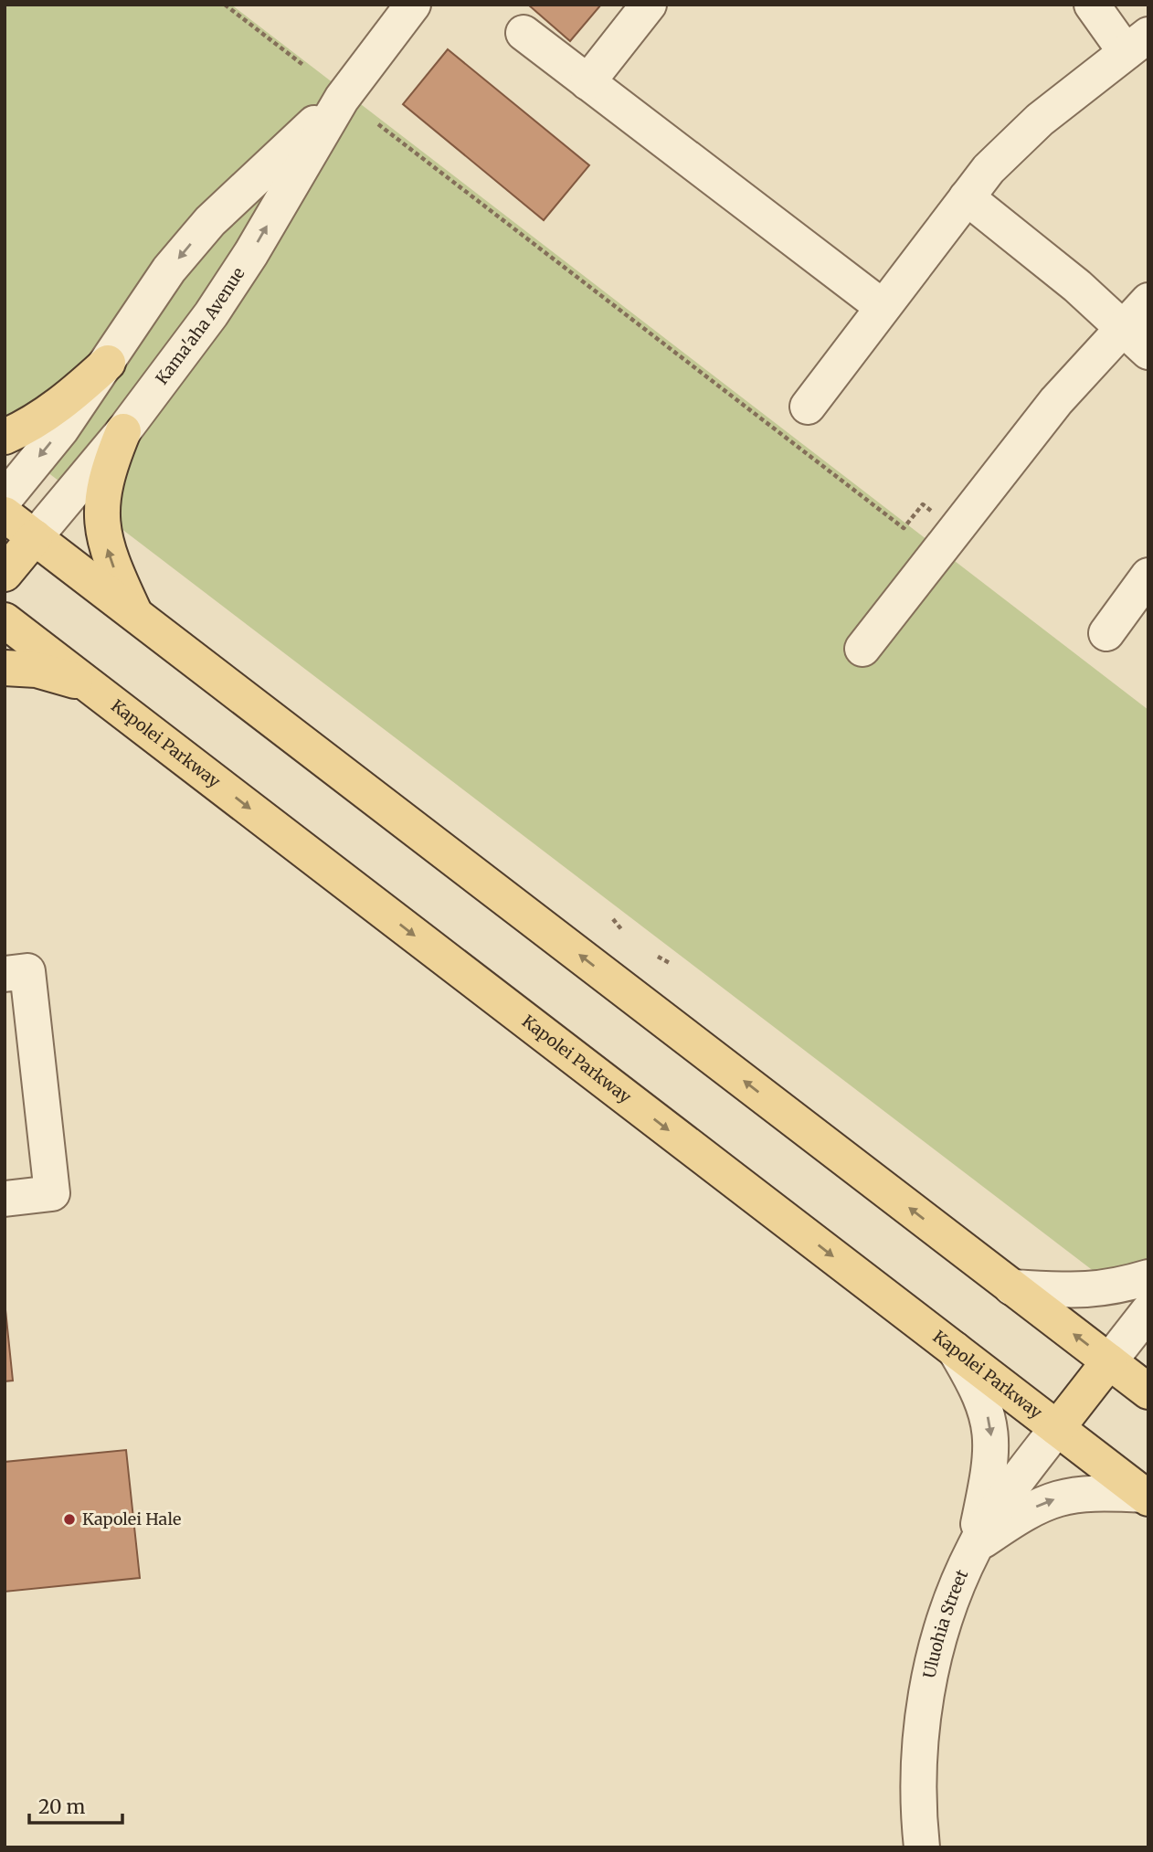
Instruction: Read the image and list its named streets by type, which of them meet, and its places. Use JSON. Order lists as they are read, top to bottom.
{
  "streets": {
    "main road": ["Kapolei Parkway"],
    "street": ["Kama'aha Avenue", "Uluohia Street"]
  },
  "crossings": [
    ["Kapolei Parkway", "Uluohia Street"]
  ],
  "places": ["Kapolei Hale"],
  "scale_bar": "20 m"
}
